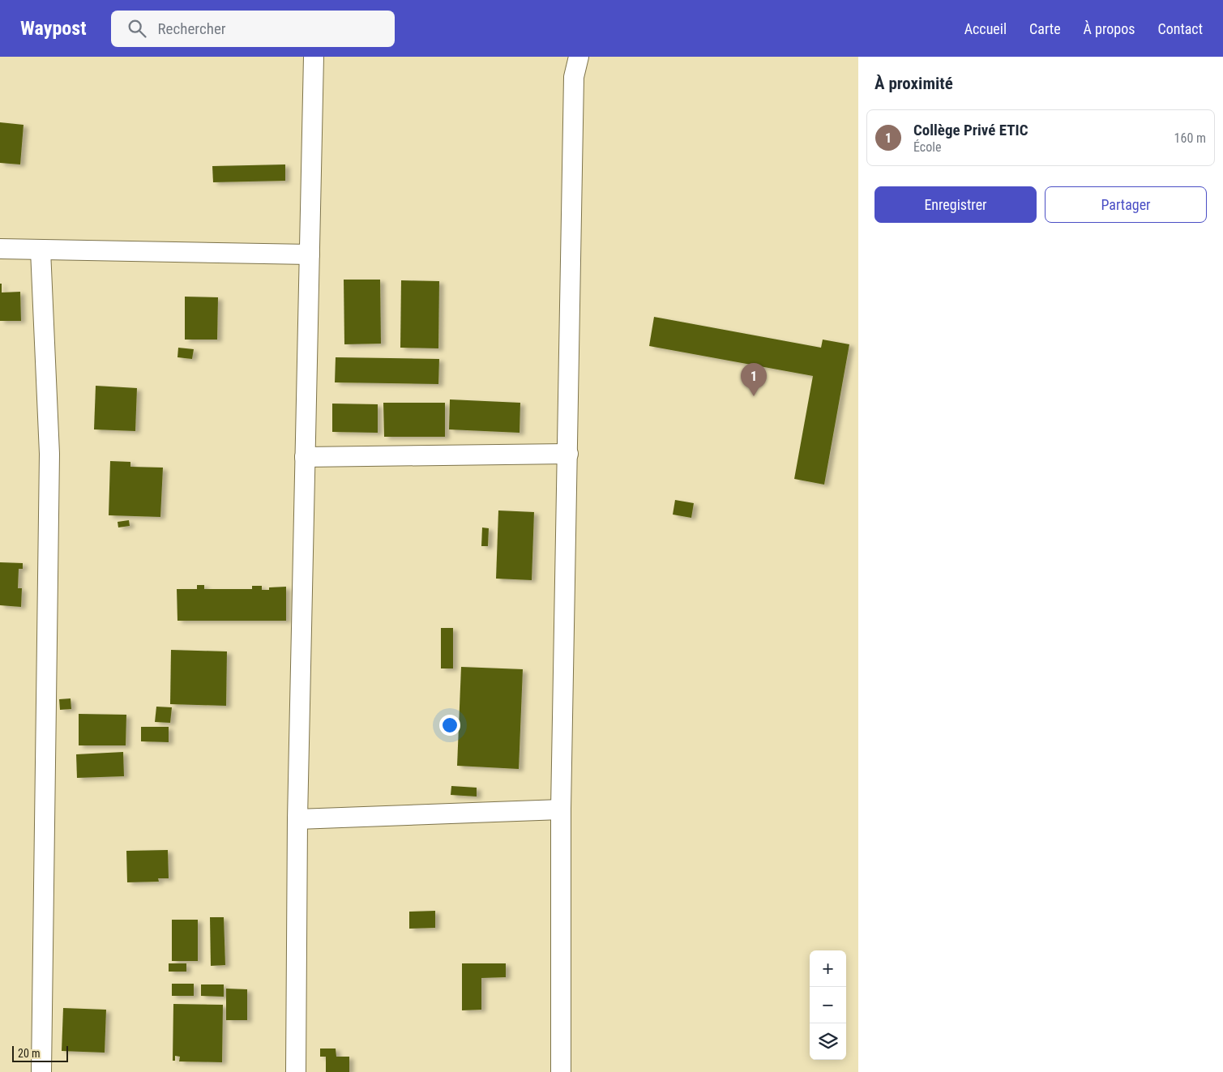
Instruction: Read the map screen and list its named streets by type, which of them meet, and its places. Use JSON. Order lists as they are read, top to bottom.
{
  "scale_bar": "20 m",
  "page": {
    "header": "Waypost",
    "search": "Rechercher",
    "nav": [
      "Accueil",
      "Carte",
      "À propos",
      "Contact"
    ],
    "heading": "À proximité",
    "list": [
      {
        "mark": "1",
        "name": "Collège Privé ETIC",
        "note": "École",
        "value": "160 m"
      }
    ],
    "buttons": ["Enregistrer", "Partager"],
    "pins": "1",
    "map_buttons": ["+", "−"],
    "scale": "20 m"
  }
}
